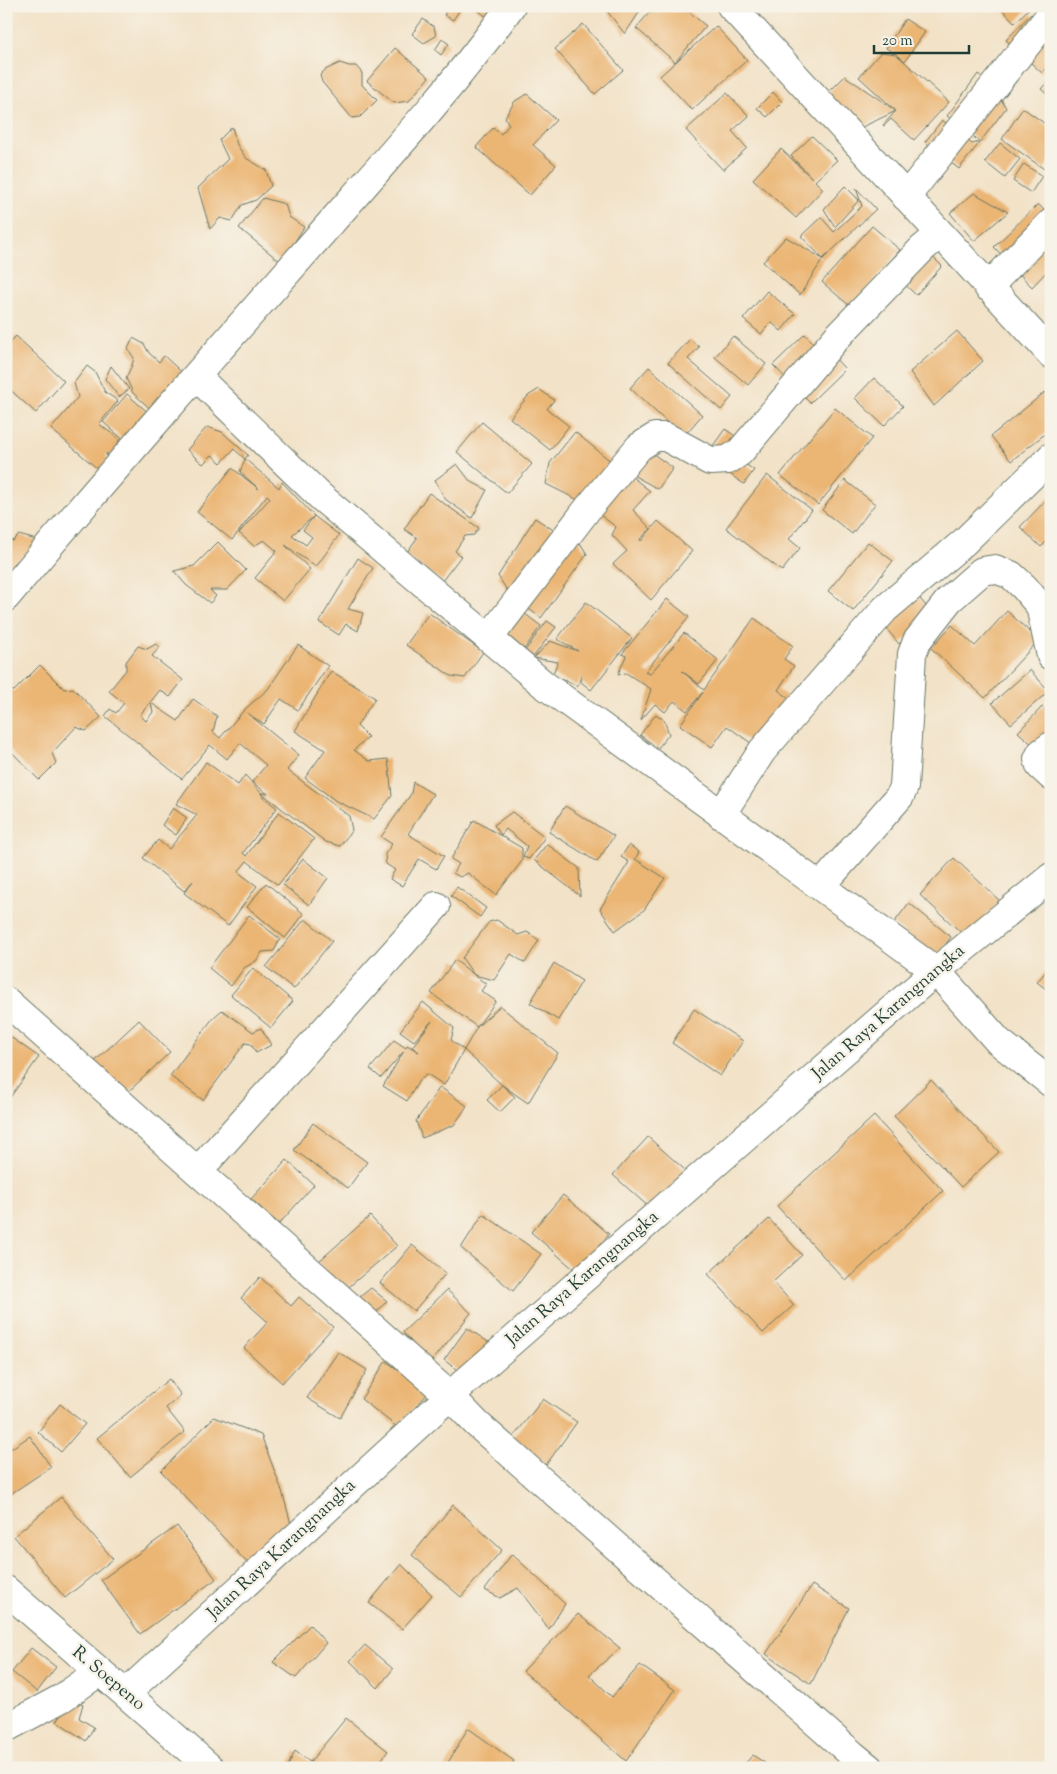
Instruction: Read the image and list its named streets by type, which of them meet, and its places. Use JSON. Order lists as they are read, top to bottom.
{
  "streets": {
    "street": ["Jalan Raya Karangnangka", "R. Soepeno"]
  },
  "crossings": [
    ["Jalan Raya Karangnangka", "R. Soepeno"]
  ],
  "scale_bar": "20 m"
}
